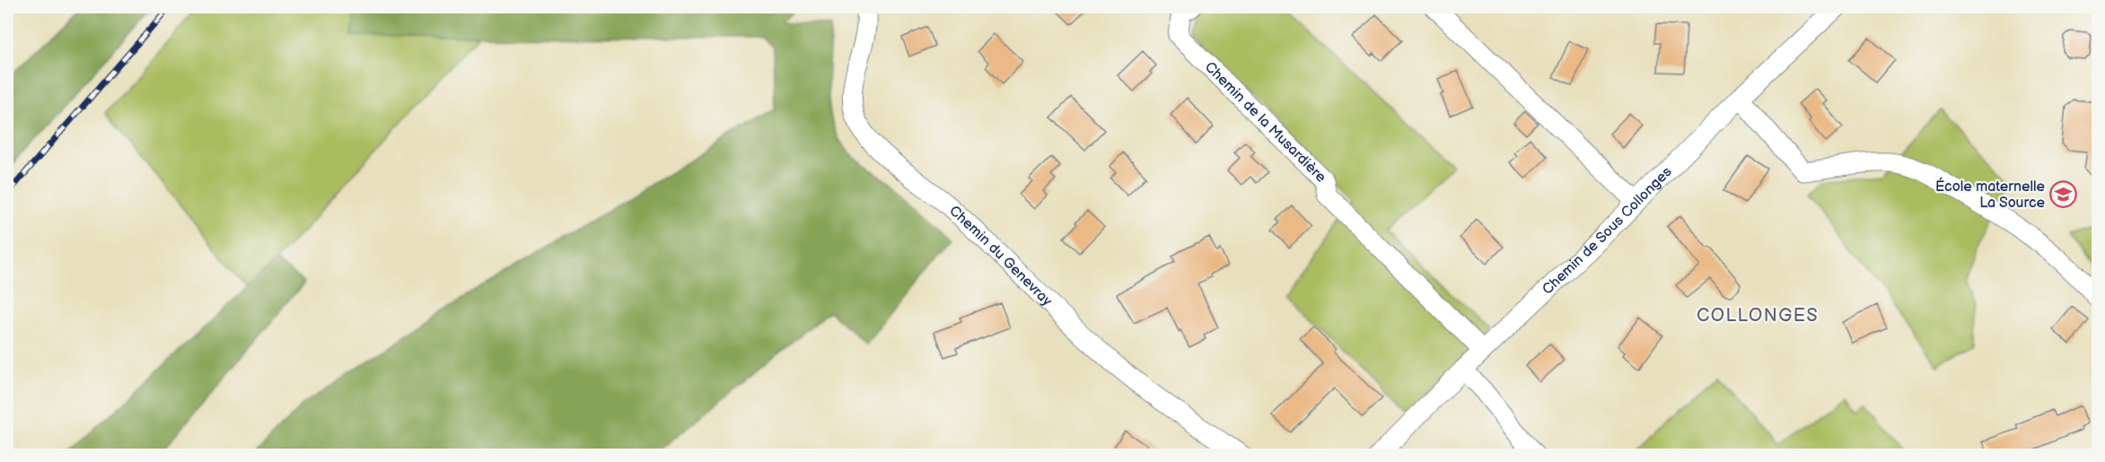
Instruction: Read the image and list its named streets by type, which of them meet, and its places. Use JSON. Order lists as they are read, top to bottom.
{
  "streets": {
    "street": ["Chemin de la Musardière", "Chemin de Sous Collonges", "Chemin du Genevray"]
  },
  "crossings": [
    ["Chemin de la Musardière", "Chemin de Sous Collonges"]
  ],
  "districts": ["COLLONGES"],
  "places": {
    "school or university": ["École maternelle La Source"]
  }
}
